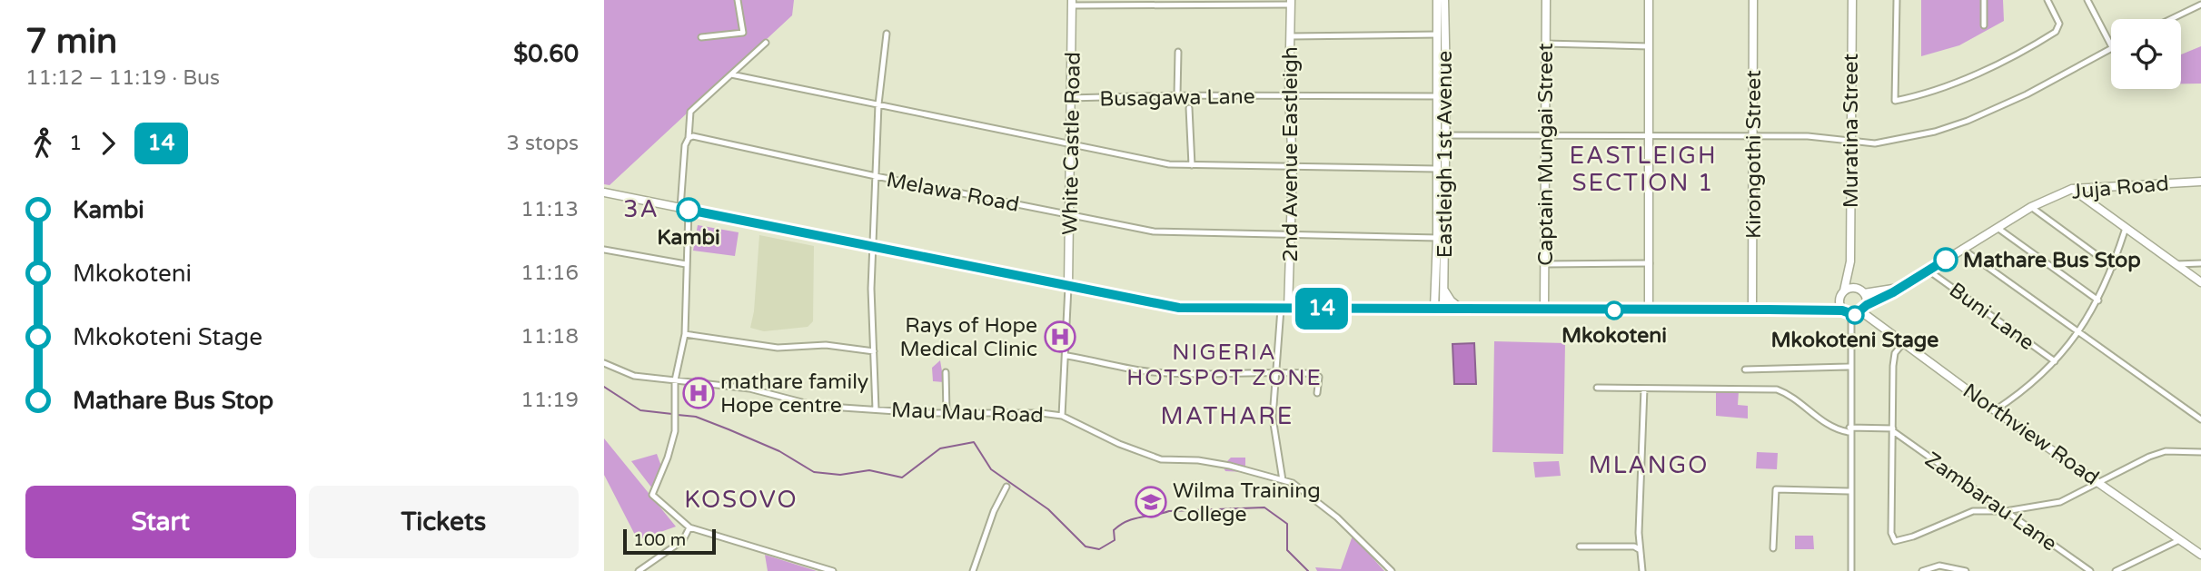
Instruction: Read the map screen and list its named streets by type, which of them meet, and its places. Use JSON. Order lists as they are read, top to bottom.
{
  "streets": {
    "main road": [
      "Muratina Street",
      "White Castle Road",
      "2nd Avenue Eastleigh",
      "Eastleigh 1st Avenue",
      "Captain Mungai Street",
      "Kirongothi Street",
      "Juja Road",
      "Northview Road"
    ],
    "street": [
      "Busagawa Lane",
      "Melawa Road",
      "Buni Lane",
      "Mau Mau Road",
      "Zambarau Lane"
    ]
  },
  "crossings": [
    ["Busagawa Lane", "White Castle Road"],
    ["Busagawa Lane", "2nd Avenue Eastleigh"],
    ["Busagawa Lane", "Eastleigh 1st Avenue"],
    ["Muratina Street", "Juja Road"],
    ["Muratina Street", "Northview Road"],
    ["White Castle Road", "Melawa Road"],
    ["2nd Avenue Eastleigh", "Melawa Road"],
    ["Eastleigh 1st Avenue", "Melawa Road"],
    ["Juja Road", "Buni Lane"],
    ["Juja Road", "Northview Road"]
  ],
  "districts": [
    "EASTLEIGH SECTION 1",
    "3A",
    "NIGERIA HOTSPOT ZONE",
    "MATHARE",
    "MLANGO",
    "KOSOVO"
  ],
  "places": {
    "other": [
      "Kambi",
      "Mathare Bus Stop",
      "Mkokoteni",
      "Mkokoteni Stage"
    ],
    "hospital": ["Rays of Hope Medical Clinic", "mathare family Hope centre"],
    "school or university": ["Wilma Training College"]
  },
  "lines": ["bus line 14"],
  "scale_bar": "100 m",
  "page": {
    "heading": ["7 min", "11:12 – 11:19 · Bus", "$0.60"],
    "on_map": "14",
    "legs": ["1", "14", "3 stops"],
    "list": [
      {
        "name": "Kambi",
        "value": "11:13"
      },
      {
        "name": "Mkokoteni",
        "value": "11:16"
      },
      {
        "name": "Mkokoteni Stage",
        "value": "11:18"
      },
      {
        "name": "Mathare Bus Stop",
        "value": "11:19"
      }
    ],
    "buttons": ["Start", "Tickets"],
    "scale": "100 m"
  }
}
